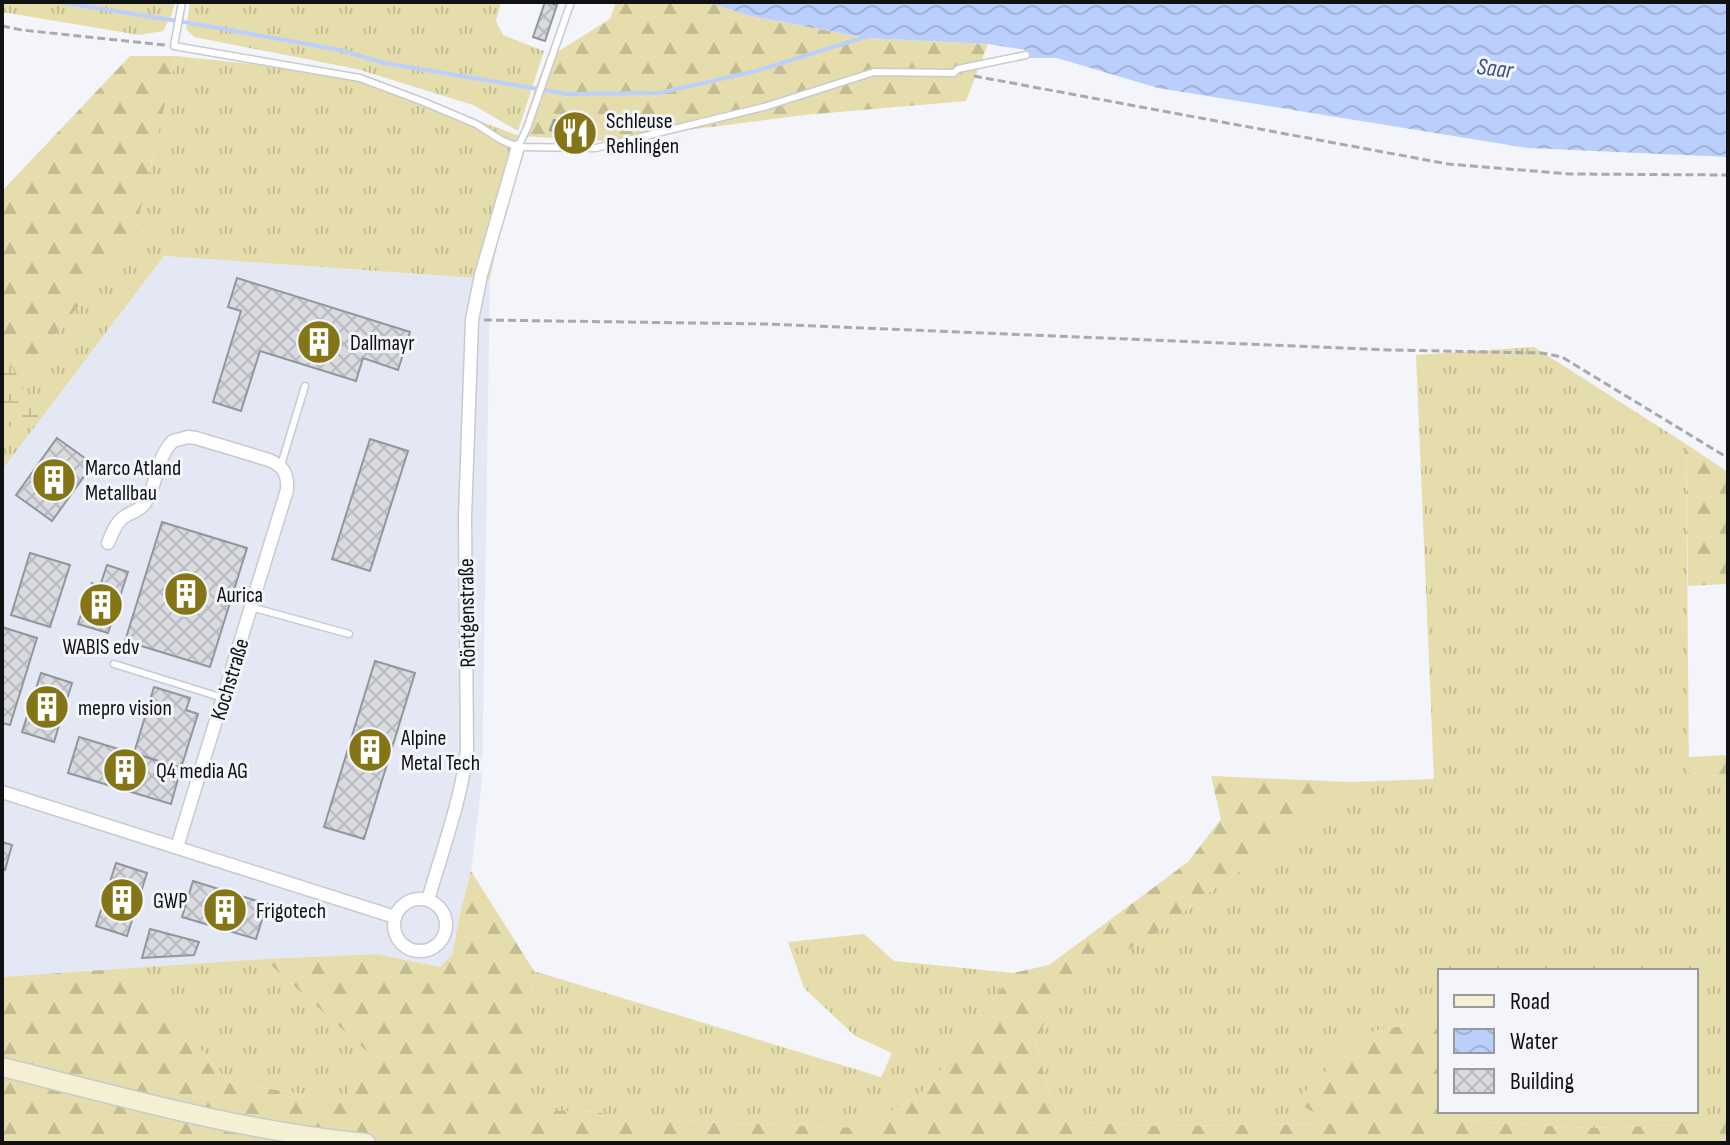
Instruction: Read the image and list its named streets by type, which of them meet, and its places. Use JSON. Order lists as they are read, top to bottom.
{
  "streets": {
    "street": ["Röntgenstraße", "Kochstraße"]
  },
  "water": ["Saar"],
  "places": {
    "restaurant": ["Schleuse Rehlingen"],
    "building": [
      "Dallmayr",
      "Marco Atland Metallbau",
      "Aurica",
      "WABIS edv",
      "mepro vision",
      "Alpine Metal Tech",
      "Q4 media AG",
      "GWP",
      "Frigotech"
    ]
  },
  "legend": ["Road", "Water", "Building"]
}
